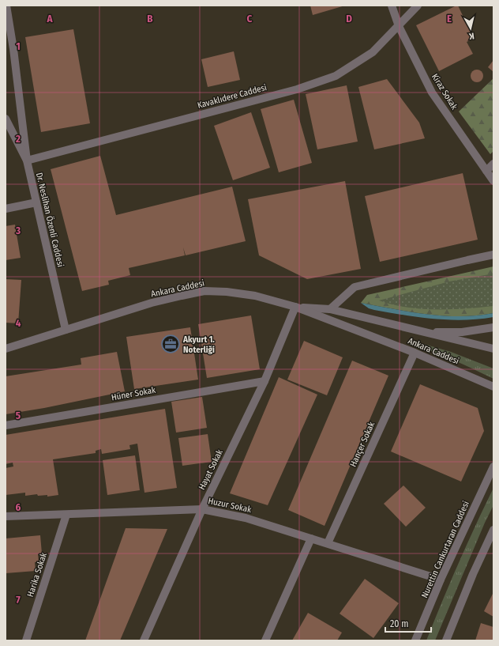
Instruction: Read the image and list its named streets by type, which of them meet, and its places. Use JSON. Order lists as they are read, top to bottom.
{
  "streets": {
    "street": [
      "Kiraz Sokak",
      "Kavaklıdere Caddesi",
      "Dr. Neslihan Özenli Caddesi",
      "Ankara Caddesi",
      "Hüner Sokak",
      "Hançer Sokak",
      "Hayat Sokak",
      "Huzur Sokak",
      "Nurettin Cankurtaran Caddesi",
      "Harika Sokak"
    ]
  },
  "crossings": [
    ["Kiraz Sokak", "Kavaklıdere Caddesi"],
    ["Kavaklıdere Caddesi", "Dr. Neslihan Özenli Caddesi"],
    ["Dr. Neslihan Özenli Caddesi", "Ankara Caddesi"],
    ["Ankara Caddesi", "Hançer Sokak"],
    ["Ankara Caddesi", "Hayat Sokak"],
    ["Hüner Sokak", "Hayat Sokak"],
    ["Hançer Sokak", "Huzur Sokak"],
    ["Hayat Sokak", "Huzur Sokak"],
    ["Huzur Sokak", "Nurettin Cankurtaran Caddesi"],
    ["Huzur Sokak", "Harika Sokak"]
  ],
  "places": {
    "office": ["Akyurt 1. Noterliği"]
  },
  "scale_bar": "20 m",
  "north": "bottom",
  "grid": {
    "columns": [
      "A",
      "B",
      "C",
      "D",
      "E"
    ],
    "rows": [
      "1",
      "2",
      "3",
      "4",
      "5",
      "6",
      "7"
    ]
  }
}
